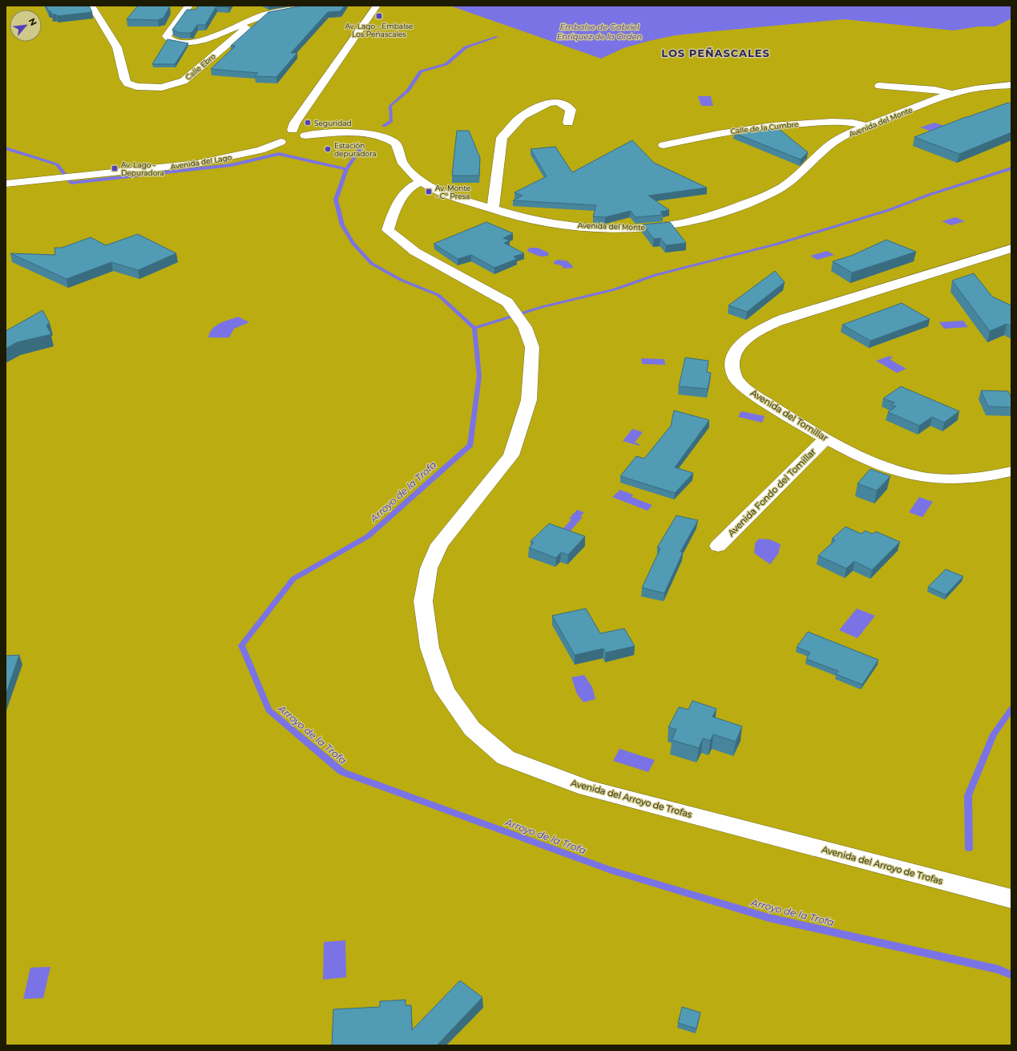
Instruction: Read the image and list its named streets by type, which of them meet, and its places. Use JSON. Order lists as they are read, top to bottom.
{
  "streets": {
    "street": [
      "Calle Ebro",
      "Avenida del Monte",
      "Calle de la Cumbre",
      "Avenida del Lago",
      "Avenida del Tomillar",
      "Avenida Fondo del Tomillar",
      "Avenida del Arroyo de Trofas"
    ]
  },
  "crossings": [
    ["Avenida del Monte", "Calle de la Cumbre"],
    ["Avenida del Monte", "Avenida del Lago"],
    ["Avenida del Monte", "Avenida del Arroyo de Trofas"],
    ["Avenida del Tomillar", "Avenida Fondo del Tomillar"]
  ],
  "districts": ["LOS PEÑASCALES"],
  "water": ["Embalse de Gabriel Enríquez de la Orden", "Arroyo de la Trofa"],
  "places": {
    "transit": ["Av. Lago - Embalse Los Peñascales", "Av. Lago - Depuradora", "Av. Monte - Cº Presa"],
    "other": ["Seguridad", "Estación depuradora"]
  },
  "north": "top right"
}
